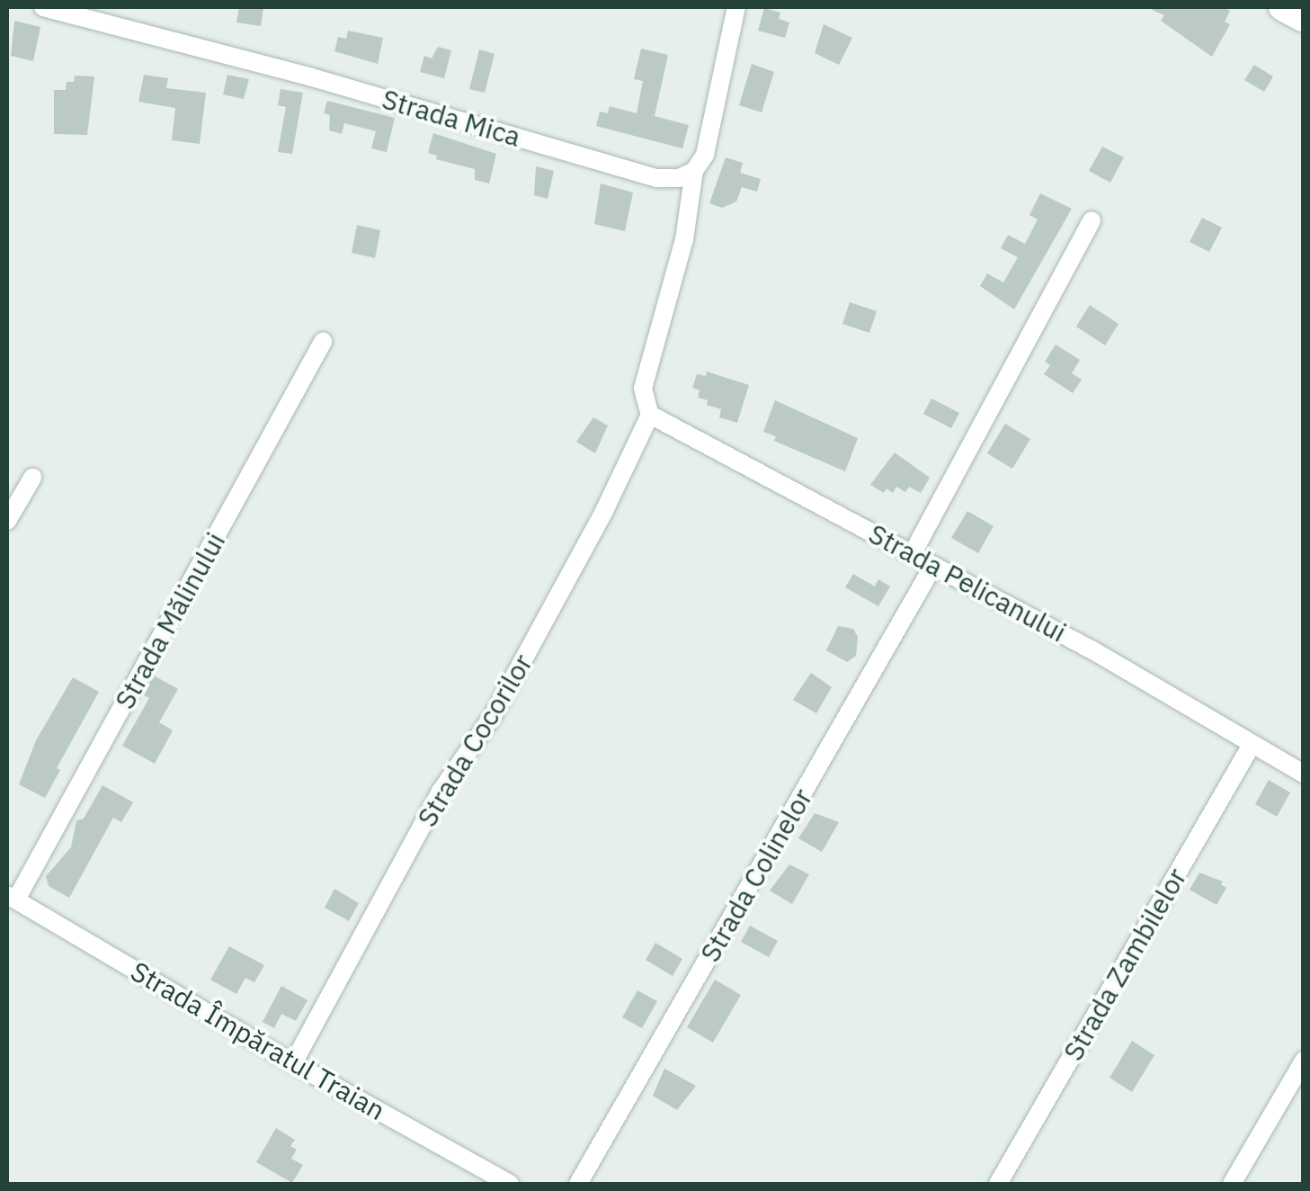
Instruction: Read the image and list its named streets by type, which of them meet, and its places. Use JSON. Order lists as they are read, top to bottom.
{
  "streets": {
    "street": [
      "Strada Mica",
      "Strada Pelicanului",
      "Strada Mălinului",
      "Strada Cocorilor",
      "Strada Colinelor",
      "Strada Zambilelor",
      "Strada Împăratul Traian"
    ]
  },
  "crossings": [
    ["Strada Pelicanului", "Strada Cocorilor"],
    ["Strada Pelicanului", "Strada Colinelor"],
    ["Strada Pelicanului", "Strada Zambilelor"],
    ["Strada Mălinului", "Strada Împăratul Traian"],
    ["Strada Cocorilor", "Strada Împăratul Traian"]
  ]
}
